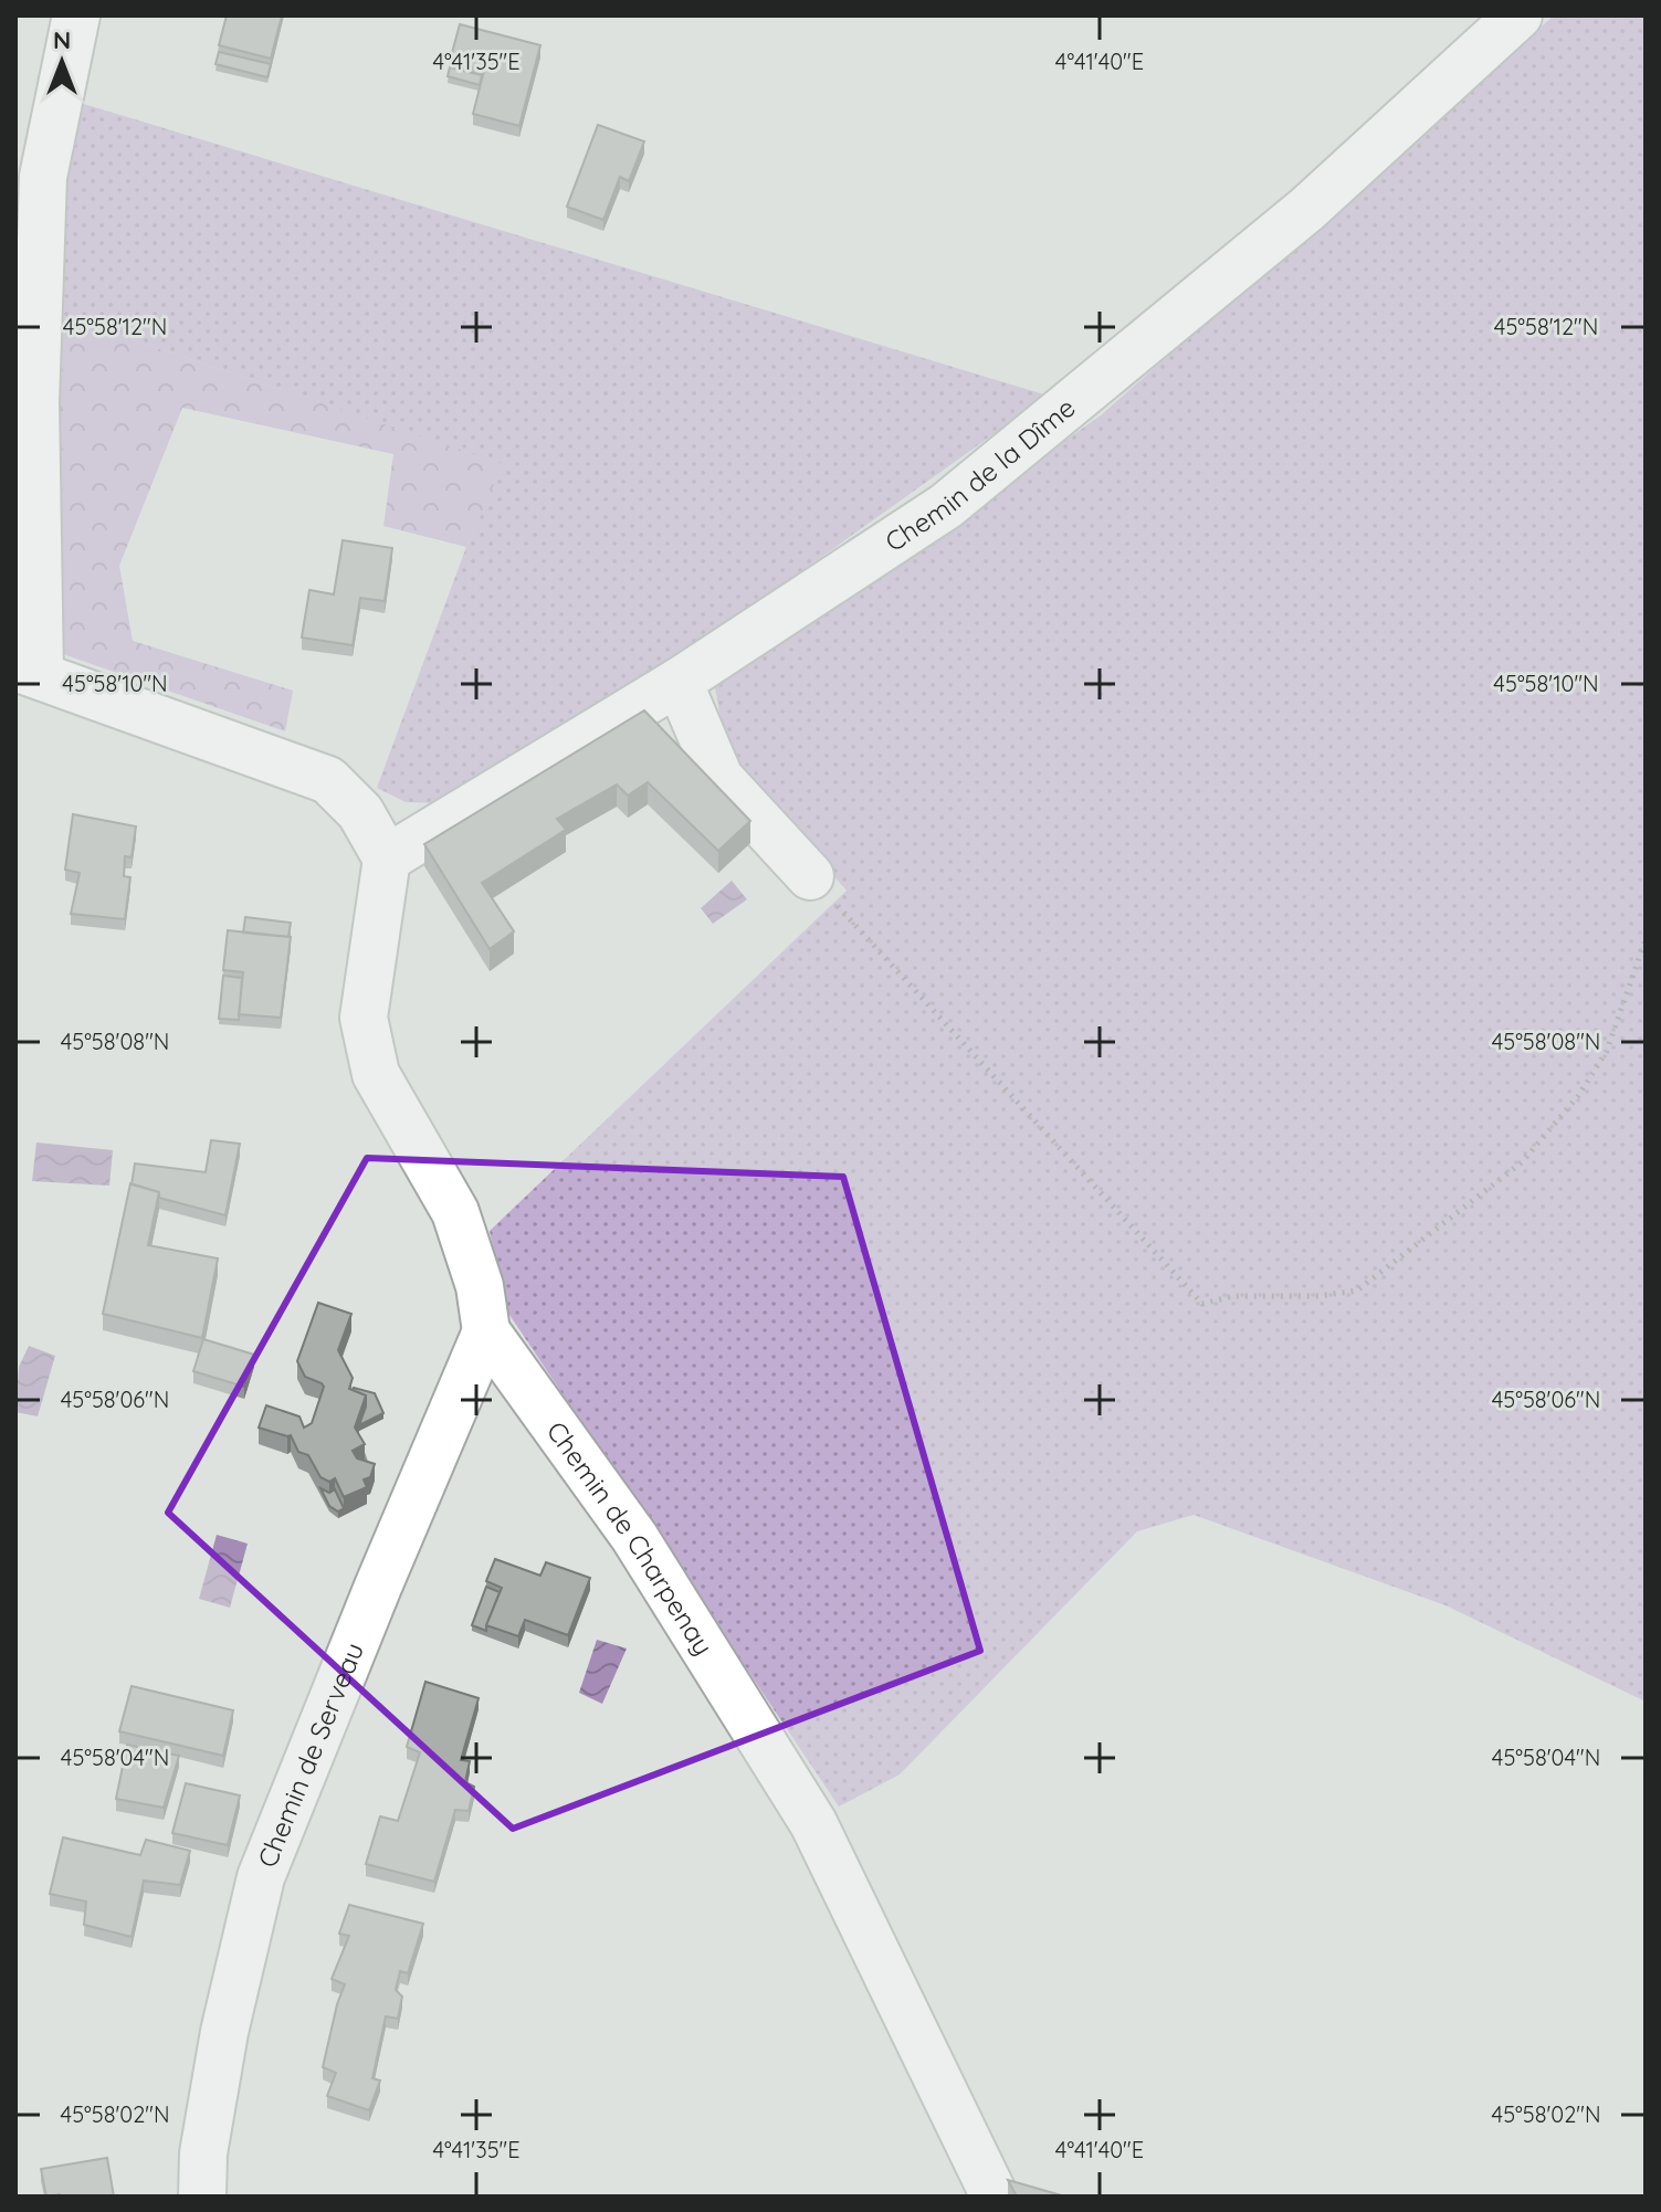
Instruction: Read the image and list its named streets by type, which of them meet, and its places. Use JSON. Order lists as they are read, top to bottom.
{
  "streets": {
    "street": ["Chemin de la Dîme", "Chemin de Charpenay", "Chemin de Serveau"]
  },
  "crossings": [
    ["Chemin de la Dîme", "Chemin de Charpenay"],
    ["Chemin de Charpenay", "Chemin de Serveau"]
  ],
  "north": "top",
  "coordinates": [
    "4°41'35\"E",
    "4°41'40\"E",
    "45°58'12\"N",
    "45°58'10\"N",
    "45°58'08\"N",
    "45°58'06\"N",
    "45°58'04\"N",
    "45°58'02\"N"
  ]
}
